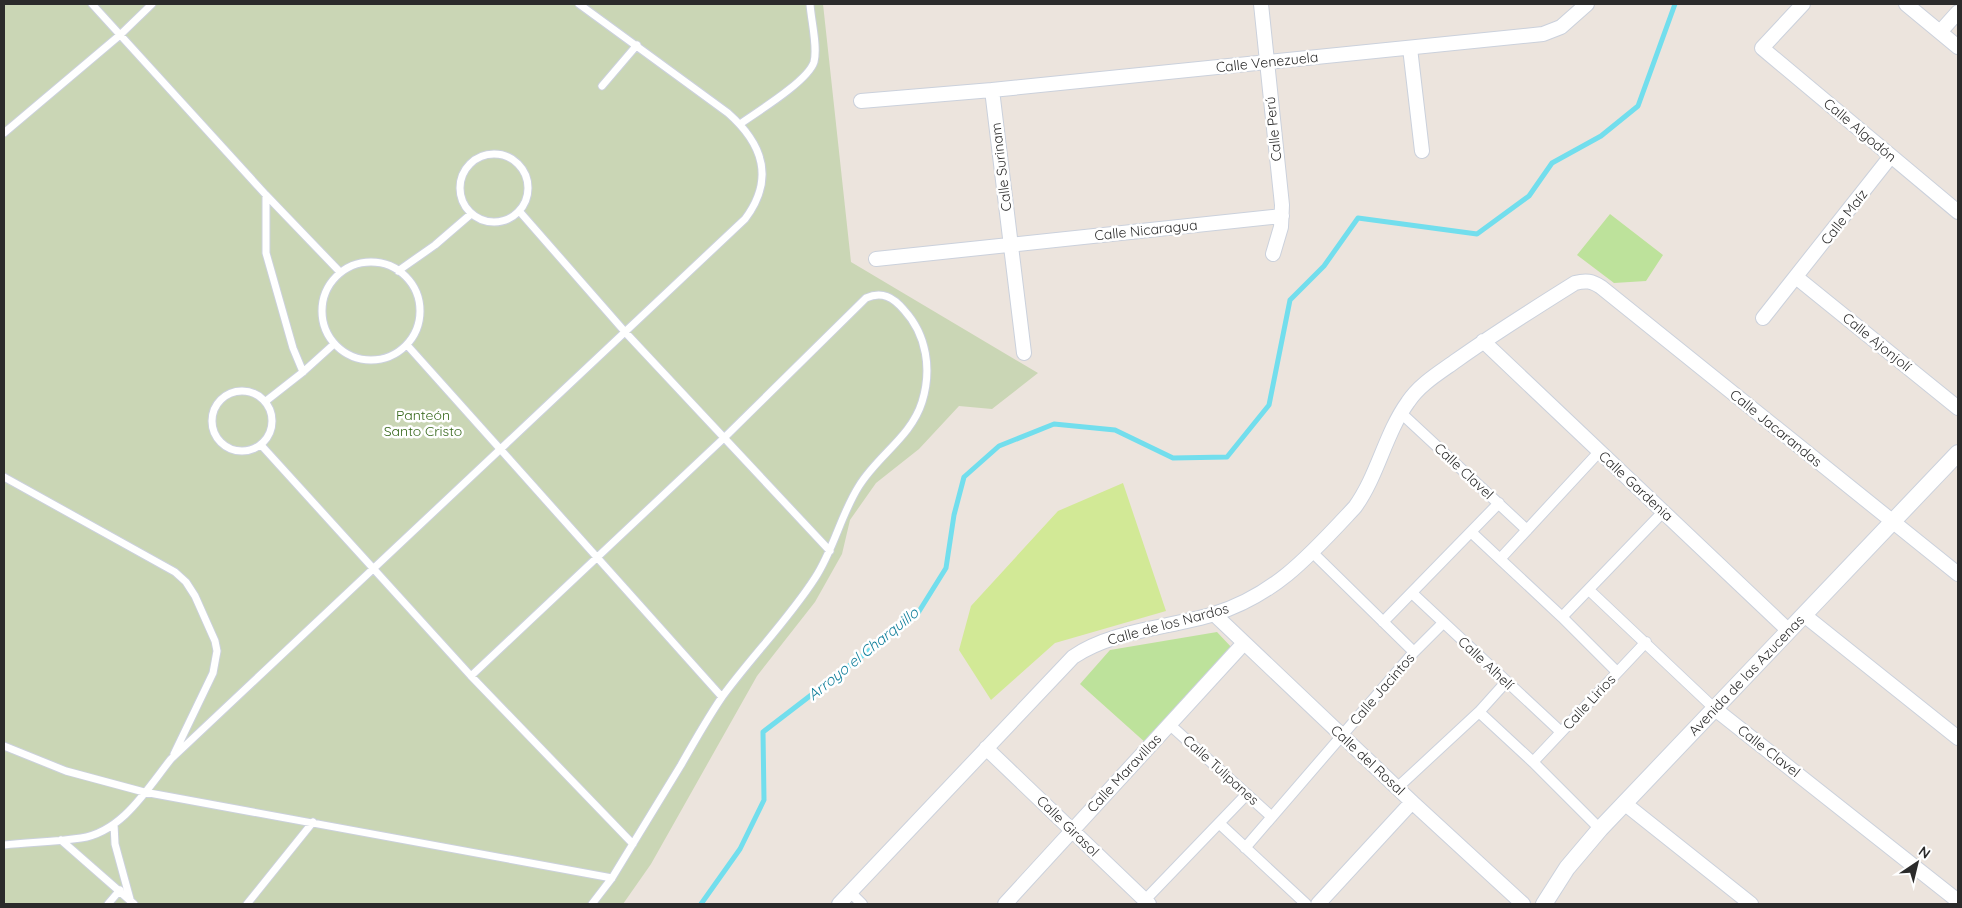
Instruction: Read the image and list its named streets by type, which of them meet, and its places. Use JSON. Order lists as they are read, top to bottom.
{
  "streets": {
    "street": [
      "Calle Venezuela",
      "Calle Perú",
      "Calle Algodón",
      "Calle Surinam",
      "Calle Maíz",
      "Calle Nicaragua",
      "Calle Ajonjolí",
      "Calle Jacarandas",
      "Calle Clavel",
      "Calle Gardenia",
      "Calle de los Nardos",
      "Calle Alhelí",
      "Avenida de las Azucenas",
      "Calle Jacintos",
      "Calle Lirios",
      "Calle del Rosal",
      "Calle Tulipanes",
      "Calle Maravillas",
      "Calle Girasol"
    ]
  },
  "crossings": [
    ["Calle Venezuela", "Calle Perú"],
    ["Calle Venezuela", "Calle Surinam"],
    ["Calle Perú", "Calle Nicaragua"],
    ["Calle Algodón", "Calle Maíz"],
    ["Calle Surinam", "Calle Nicaragua"],
    ["Calle Maíz", "Calle Ajonjolí"],
    ["Calle Jacarandas", "Calle Gardenia"],
    ["Calle Jacarandas", "Calle de los Nardos"],
    ["Calle Jacarandas", "Avenida de las Azucenas"],
    ["Calle Clavel", "Calle de los Nardos"],
    ["Calle Clavel", "Avenida de las Azucenas"],
    ["Calle Clavel", "Calle Lirios"],
    ["Calle Gardenia", "Calle de los Nardos"],
    ["Calle Gardenia", "Avenida de las Azucenas"],
    ["Calle de los Nardos", "Calle del Rosal"],
    ["Calle de los Nardos", "Calle Girasol"],
    ["Calle Alhelí", "Calle Jacintos"],
    ["Calle Alhelí", "Calle Lirios"],
    ["Calle Jacintos", "Calle del Rosal"],
    ["Calle Jacintos", "Calle Tulipanes"],
    ["Calle del Rosal", "Calle Maravillas"],
    ["Calle Tulipanes", "Calle Maravillas"],
    ["Calle Maravillas", "Calle Girasol"]
  ],
  "water": ["Arroyo el Charquillo"],
  "parks": ["Panteón Santo Cristo"],
  "north": "top right"
}
